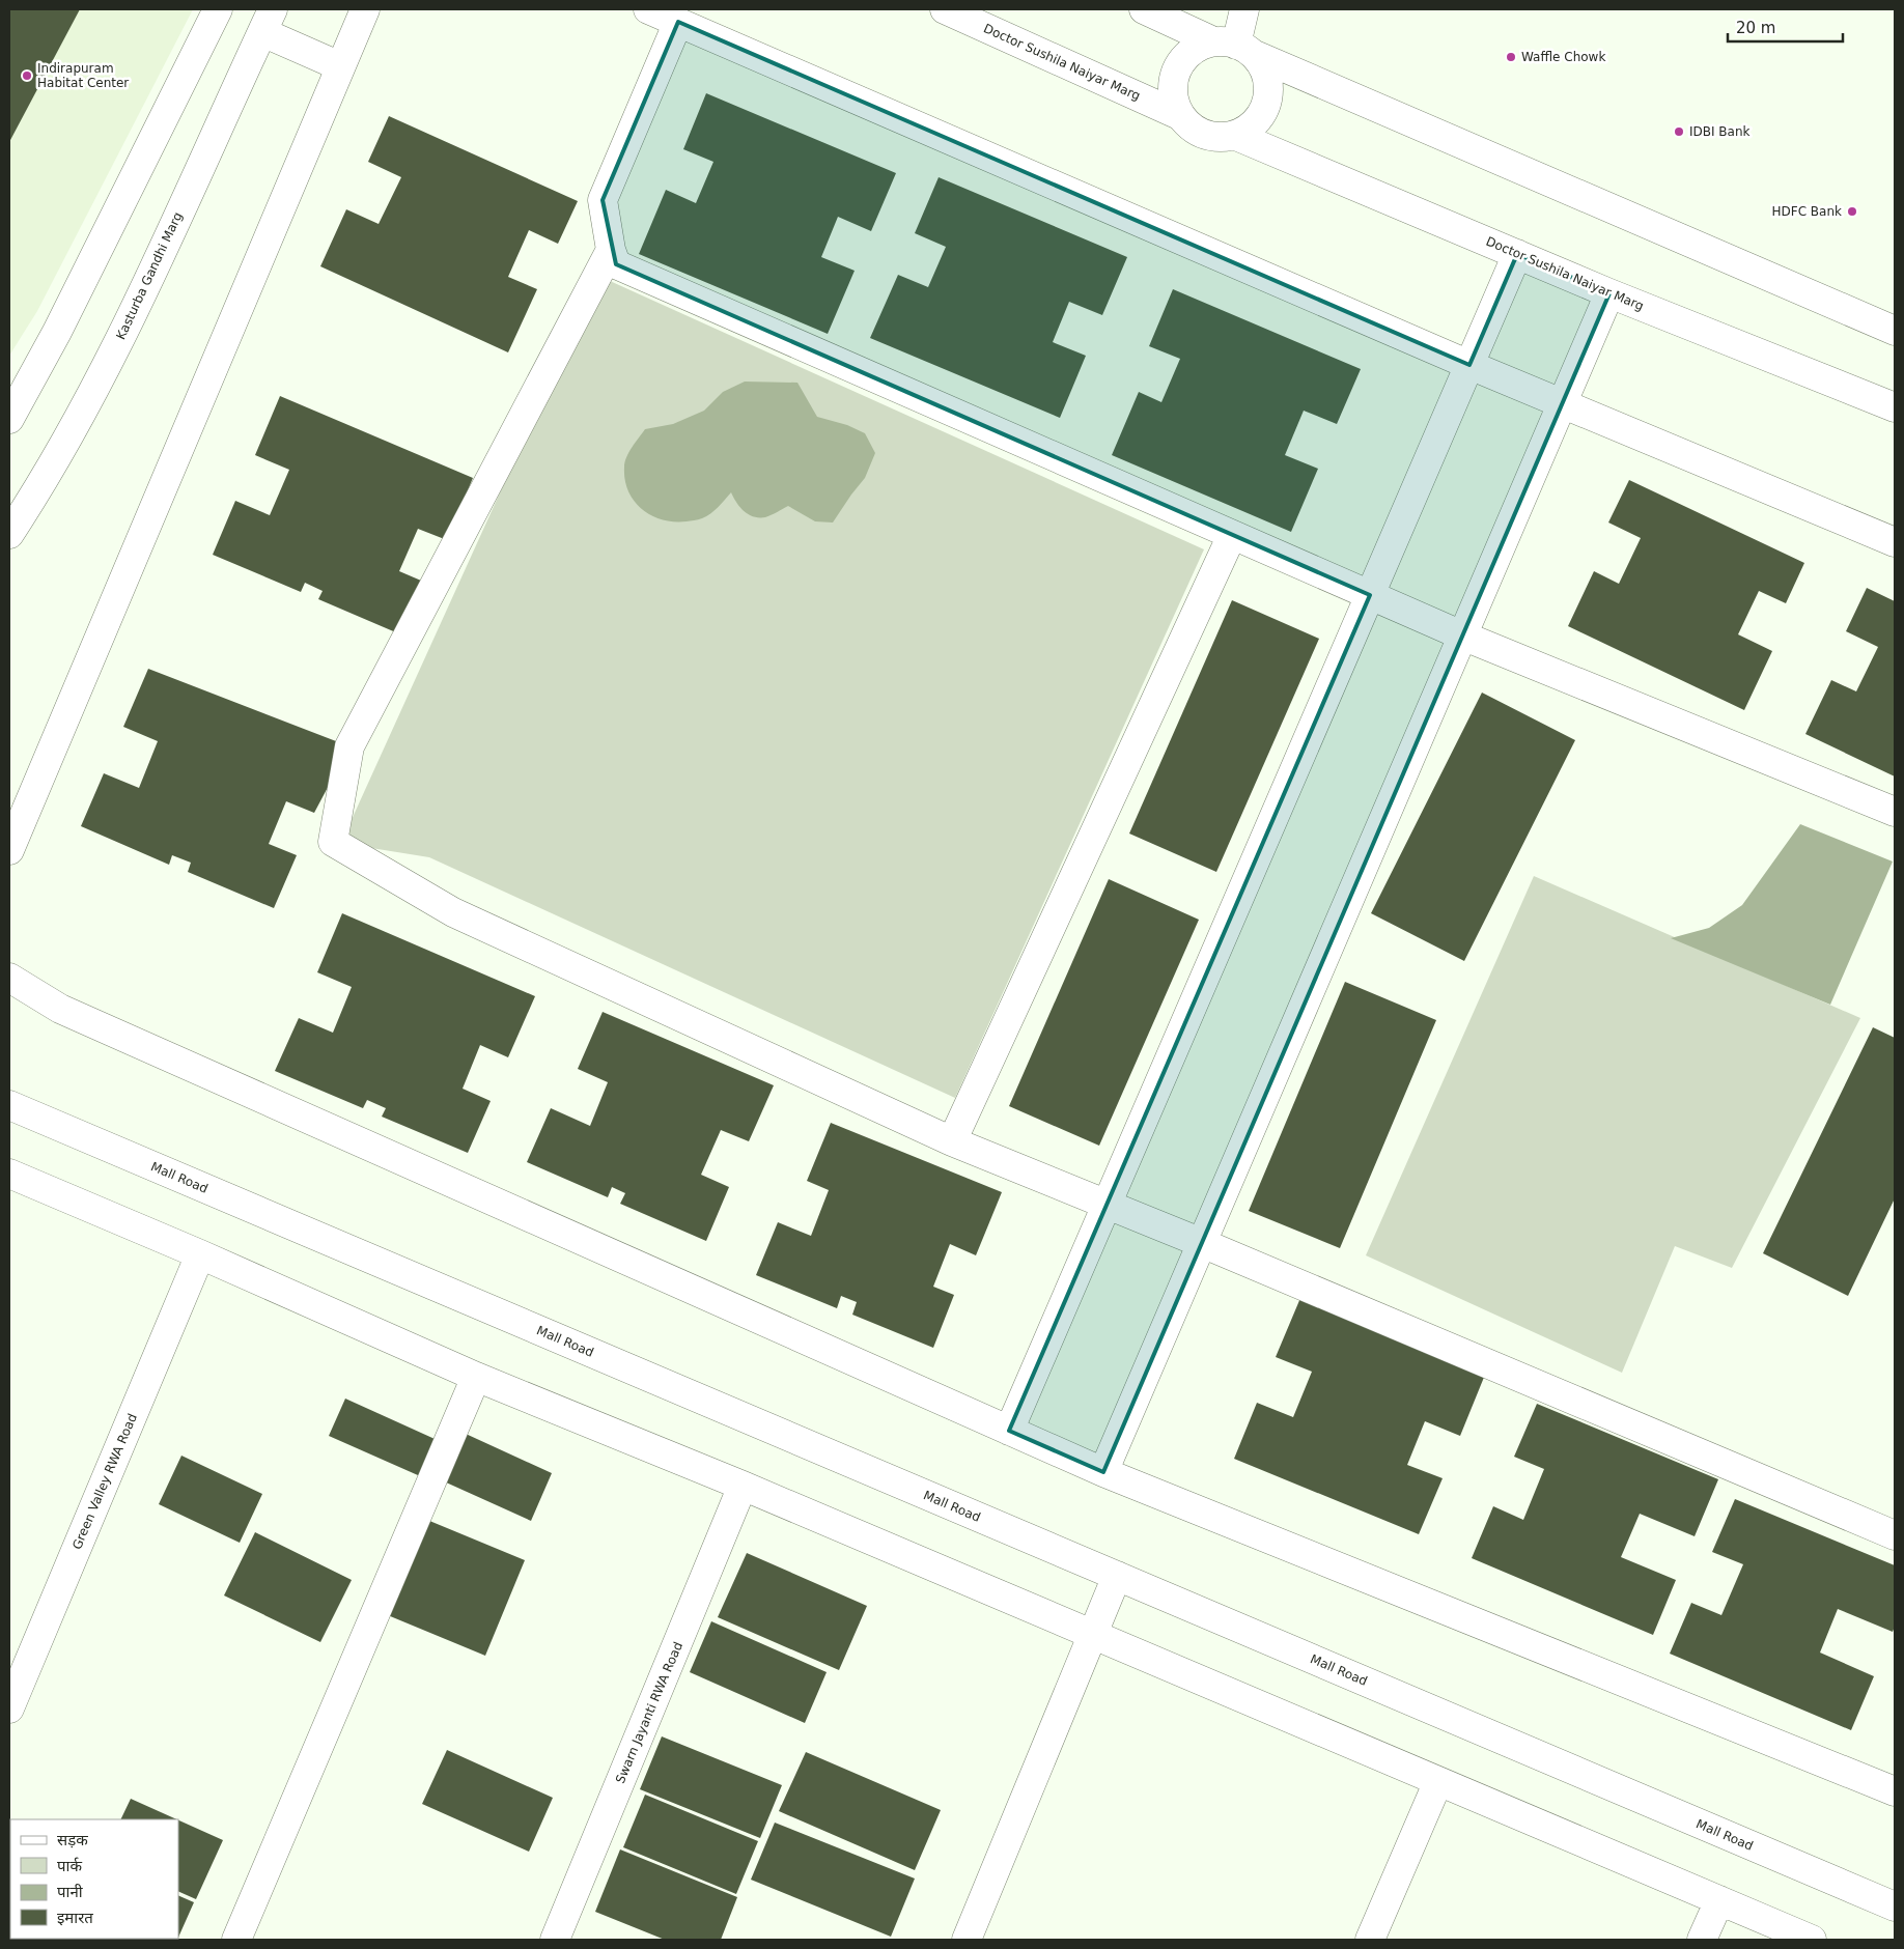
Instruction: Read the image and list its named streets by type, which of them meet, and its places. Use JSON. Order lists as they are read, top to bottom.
{
  "streets": {
    "street": [
      "Doctor Sushila Naiyar Marg",
      "Kasturba Gandhi Marg",
      "Mall Road",
      "Green Valley RWA Road",
      "Swarn Jayanti RWA Road"
    ]
  },
  "places": [
    "Waffle Chowk",
    "Indirapuram Habitat Center",
    "IDBI Bank",
    "HDFC Bank"
  ],
  "legend": [
    "सड़क",
    "पार्क",
    "पानी",
    "इमारत"
  ],
  "scale_bar": "20 m"
}
